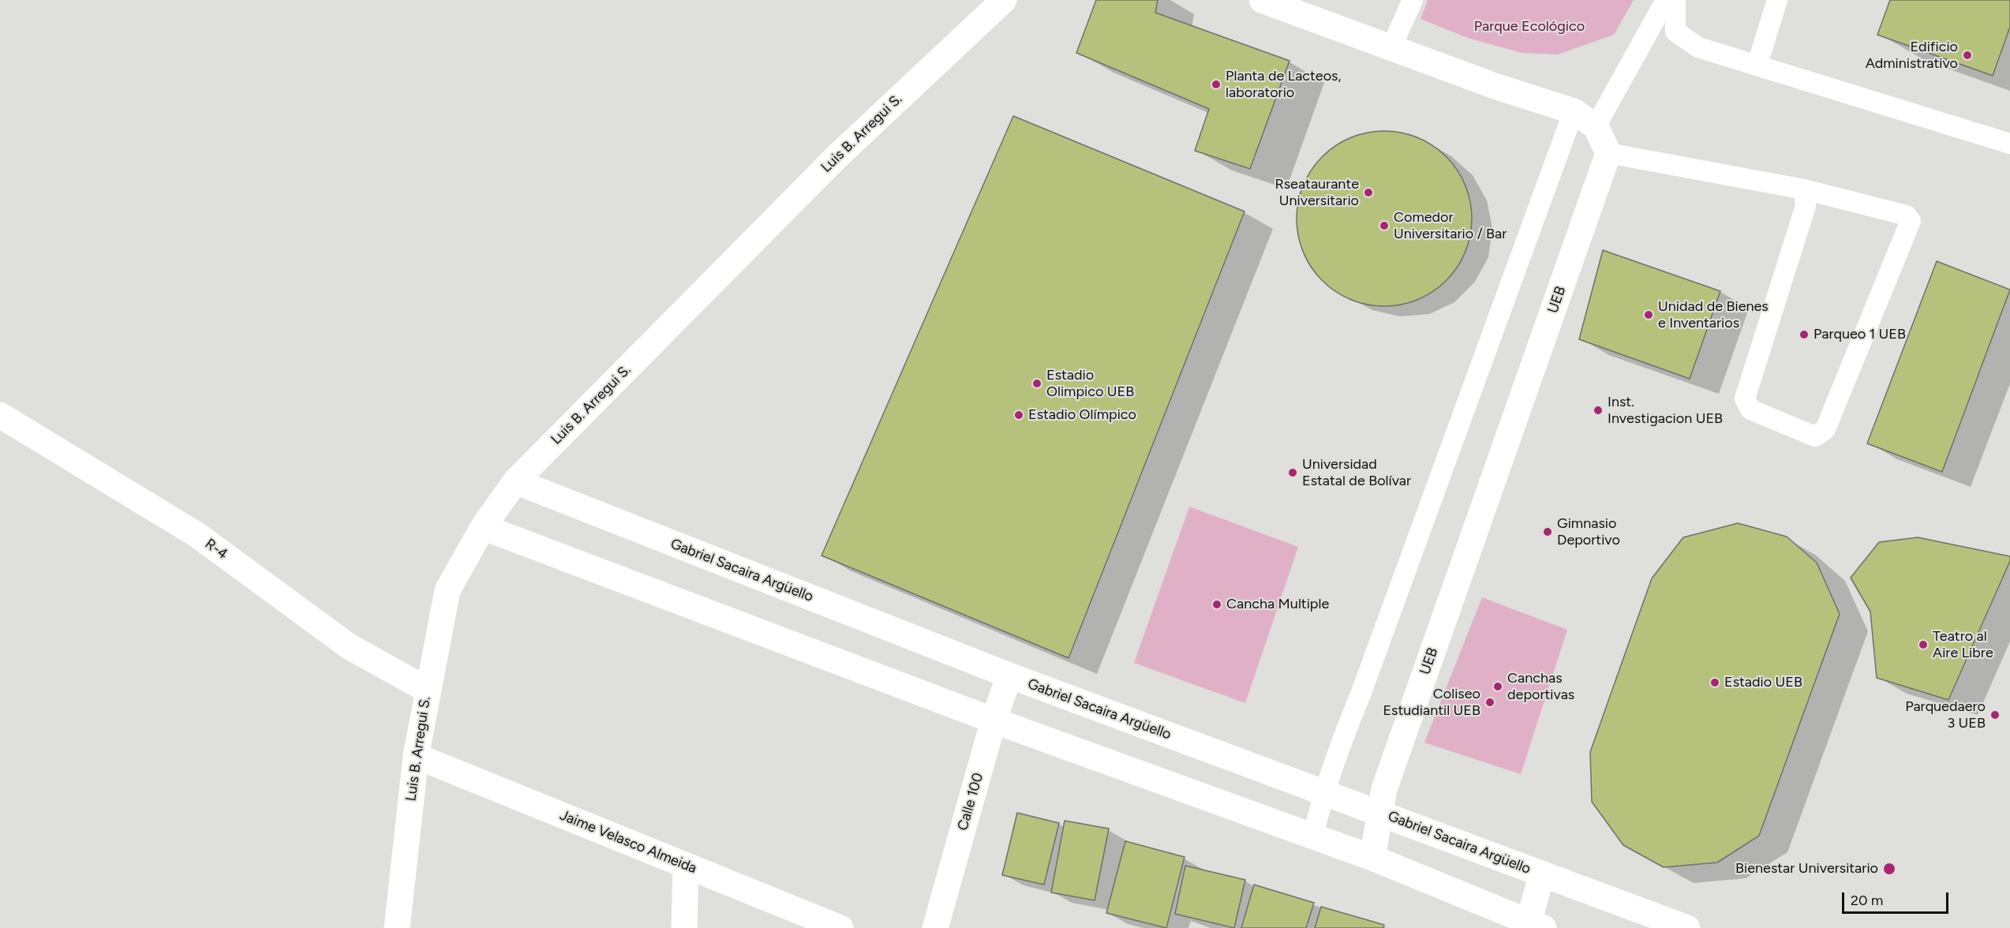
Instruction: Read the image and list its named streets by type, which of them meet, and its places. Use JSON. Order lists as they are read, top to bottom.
{
  "streets": {
    "street": [
      "Luis B. Arregui S.",
      "UEB",
      "R-4",
      "Gabriel Sacaira Argüello",
      "Calle 100",
      "Jaime Velasco Almeida"
    ]
  },
  "crossings": [
    ["Luis B. Arregui S.", "R-4"],
    ["Luis B. Arregui S.", "Gabriel Sacaira Argüello"],
    ["Luis B. Arregui S.", "Jaime Velasco Almeida"],
    ["UEB", "Gabriel Sacaira Argüello"],
    ["Gabriel Sacaira Argüello", "Calle 100"]
  ],
  "parks": ["Parque Ecológico"],
  "places": [
    "Edificio Administrativo",
    "Planta de Lacteos, laboratorio",
    "Rseataurante Universitario",
    "Comedor Universitario / Bar",
    "Unidad de Bienes e Inventarios",
    "Parqueo 1 UEB",
    "Estadio Olimpico UEB",
    "Inst. Investigacion UEB",
    "Estadio Olímpico",
    "Universidad Estatal de Bolívar",
    "Gimnasio Deportivo",
    "Cancha Multiple",
    "Teatro al Aire Libre",
    "Estadio UEB",
    "Canchas deportivas",
    "Coliseo Estudiantil UEB",
    "Parquedaero 3 UEB",
    "Bienestar Universitario"
  ],
  "scale_bar": "20 m"
}
